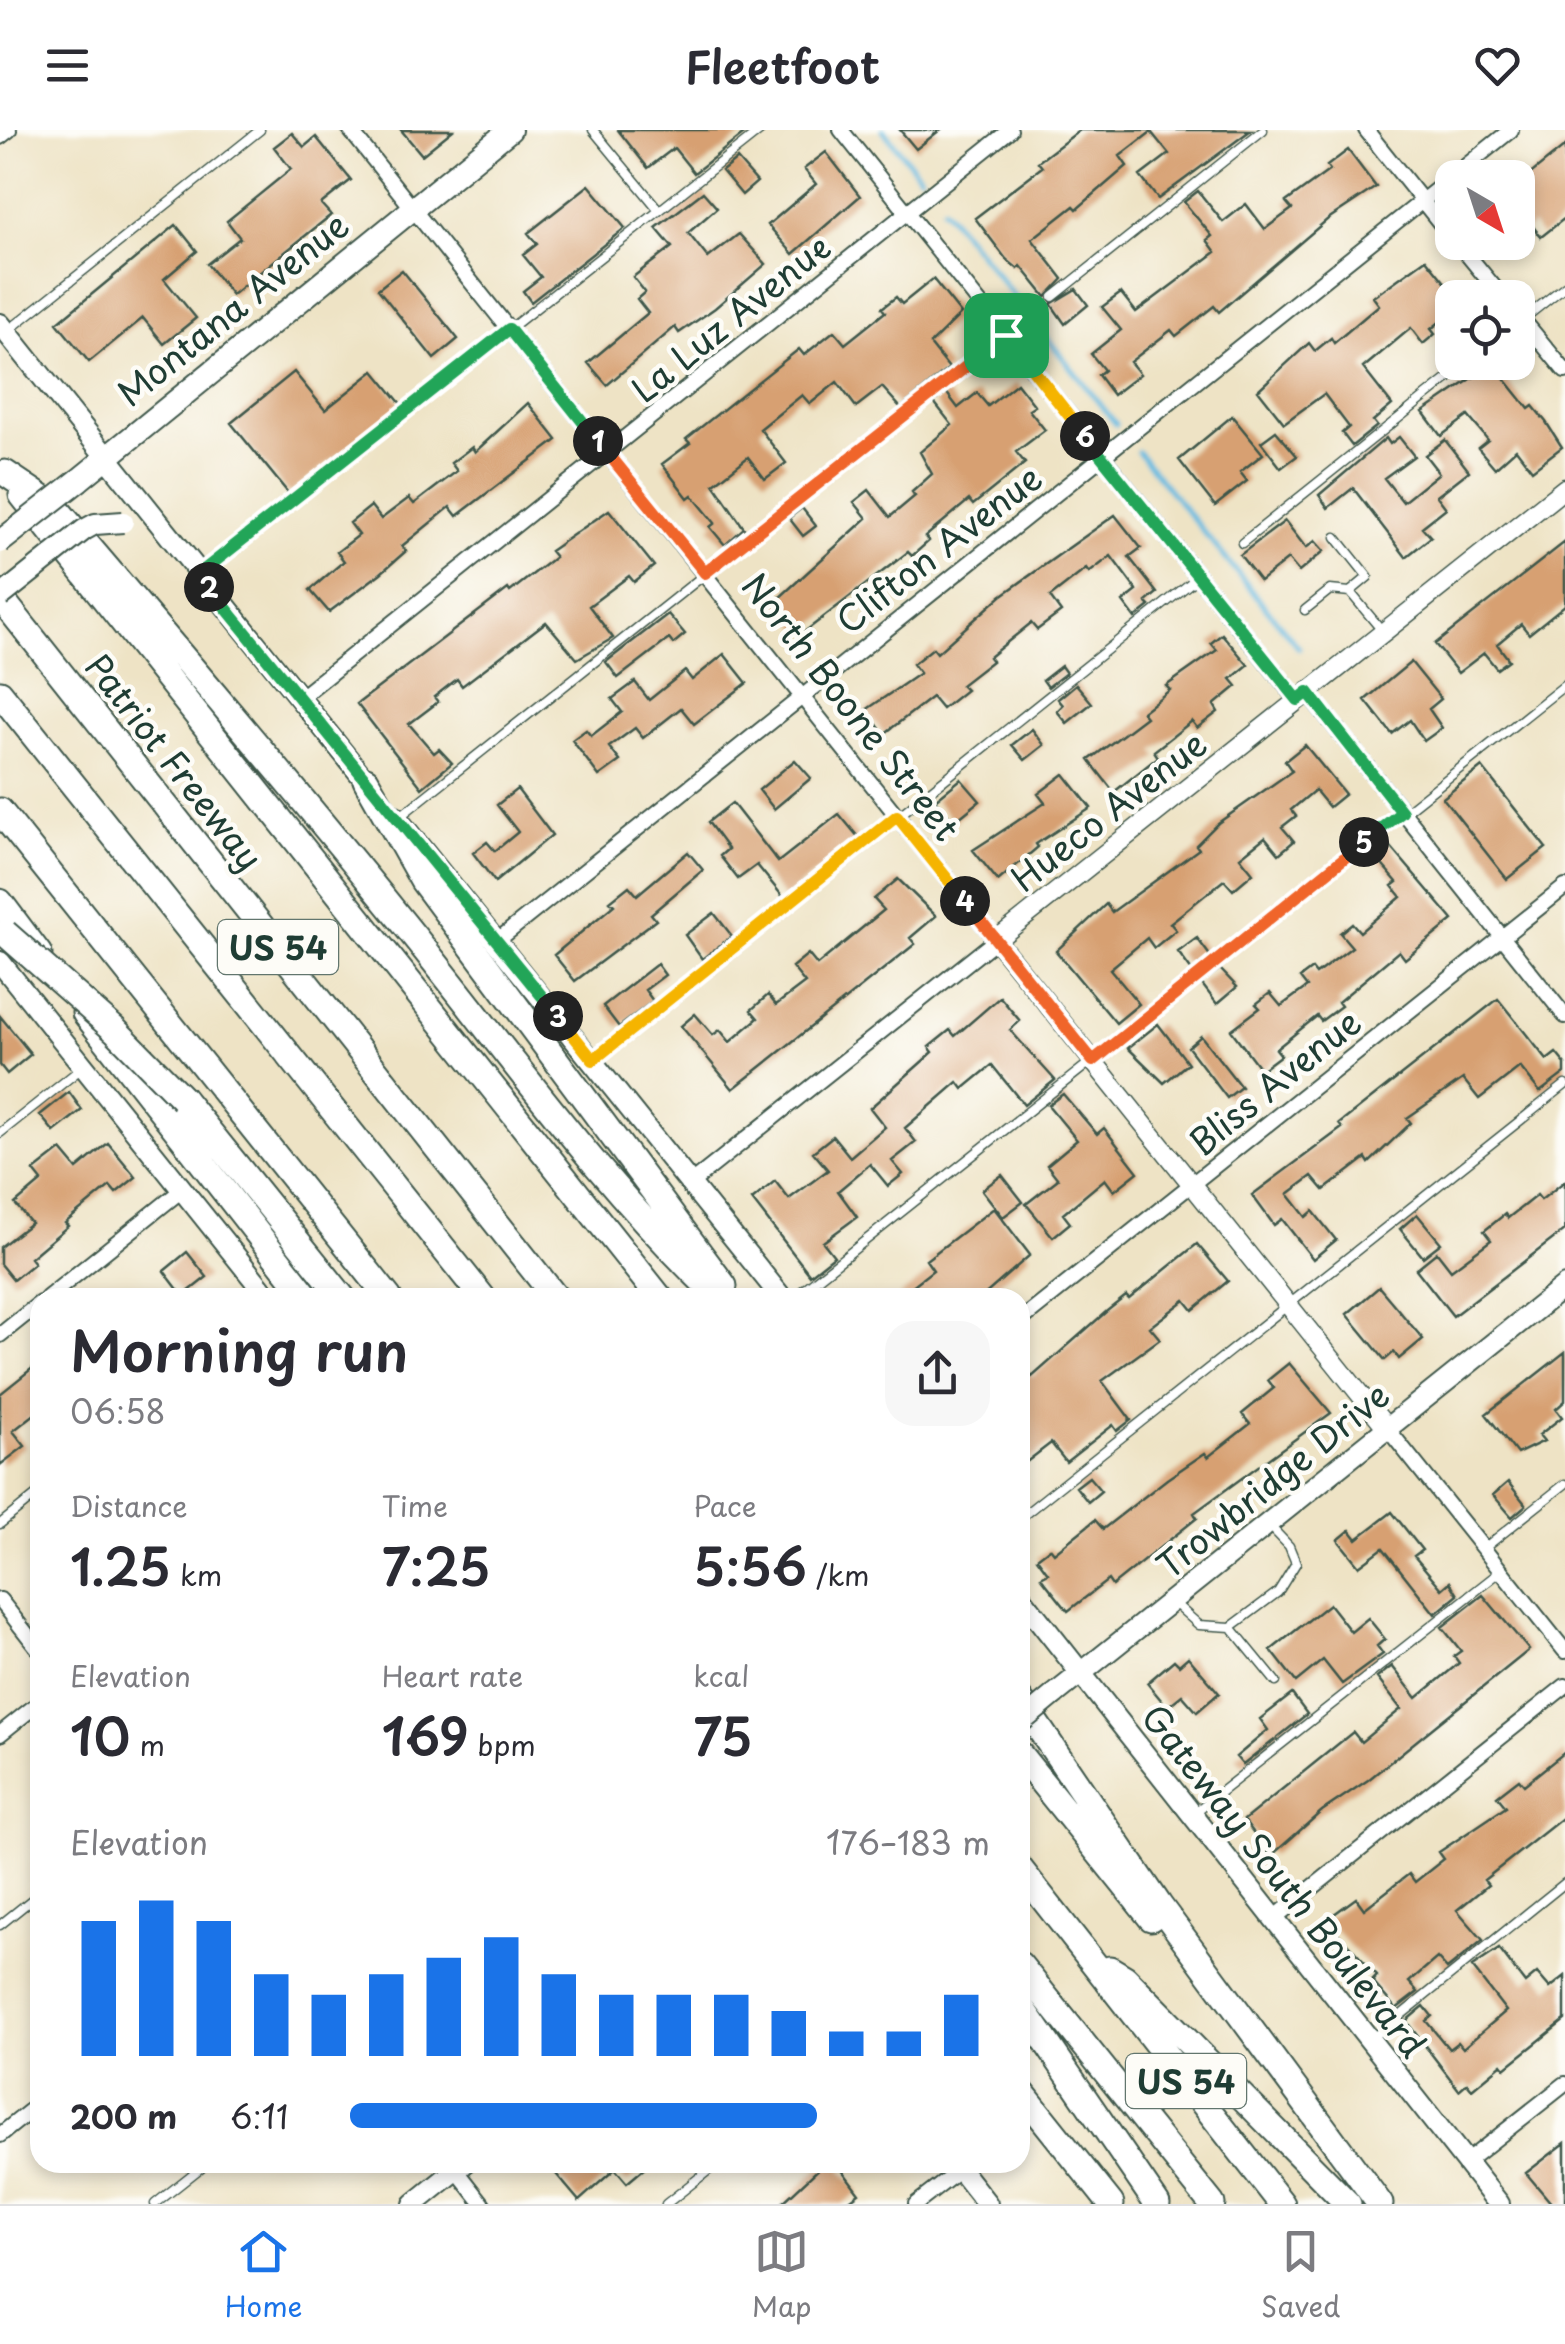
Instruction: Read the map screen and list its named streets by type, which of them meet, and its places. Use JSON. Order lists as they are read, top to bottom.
{
  "streets": {
    "highway": ["Patriot Freeway", "US 54"],
    "main road": ["Montana Avenue", "Trowbridge Drive", "Gateway South Boulevard"],
    "street": [
      "La Luz Avenue",
      "Clifton Avenue",
      "North Boone Street",
      "Hueco Avenue",
      "Bliss Avenue"
    ]
  },
  "crossings": [
    ["Montana Avenue", "North Boone Street"],
    ["La Luz Avenue", "North Boone Street"],
    ["Clifton Avenue", "North Boone Street"],
    ["North Boone Street", "Hueco Avenue"],
    ["North Boone Street", "Bliss Avenue"],
    ["North Boone Street", "Trowbridge Drive"],
    ["Trowbridge Drive", "Gateway South Boulevard"]
  ],
  "north": "bottom right",
  "page": {
    "header": "Fleetfoot",
    "pins": [
      "6",
      "1",
      "2",
      "5",
      "4",
      "3"
    ],
    "heading": ["Morning run", "06:58"],
    "stats": [
      ["Distance", "1.25 km"],
      ["Time", "7:25"],
      ["Pace", "5:56 /km"],
      ["Elevation", "10 m"],
      ["Heart rate", "169 bpm"],
      ["kcal", "75"]
    ],
    "chart": ["Elevation", "176–183 m"],
    "list": [
      {
        "name": "200 m",
        "note": "6:11"
      }
    ],
    "tabs": ["Home", "Map", "Saved"]
  }
}
